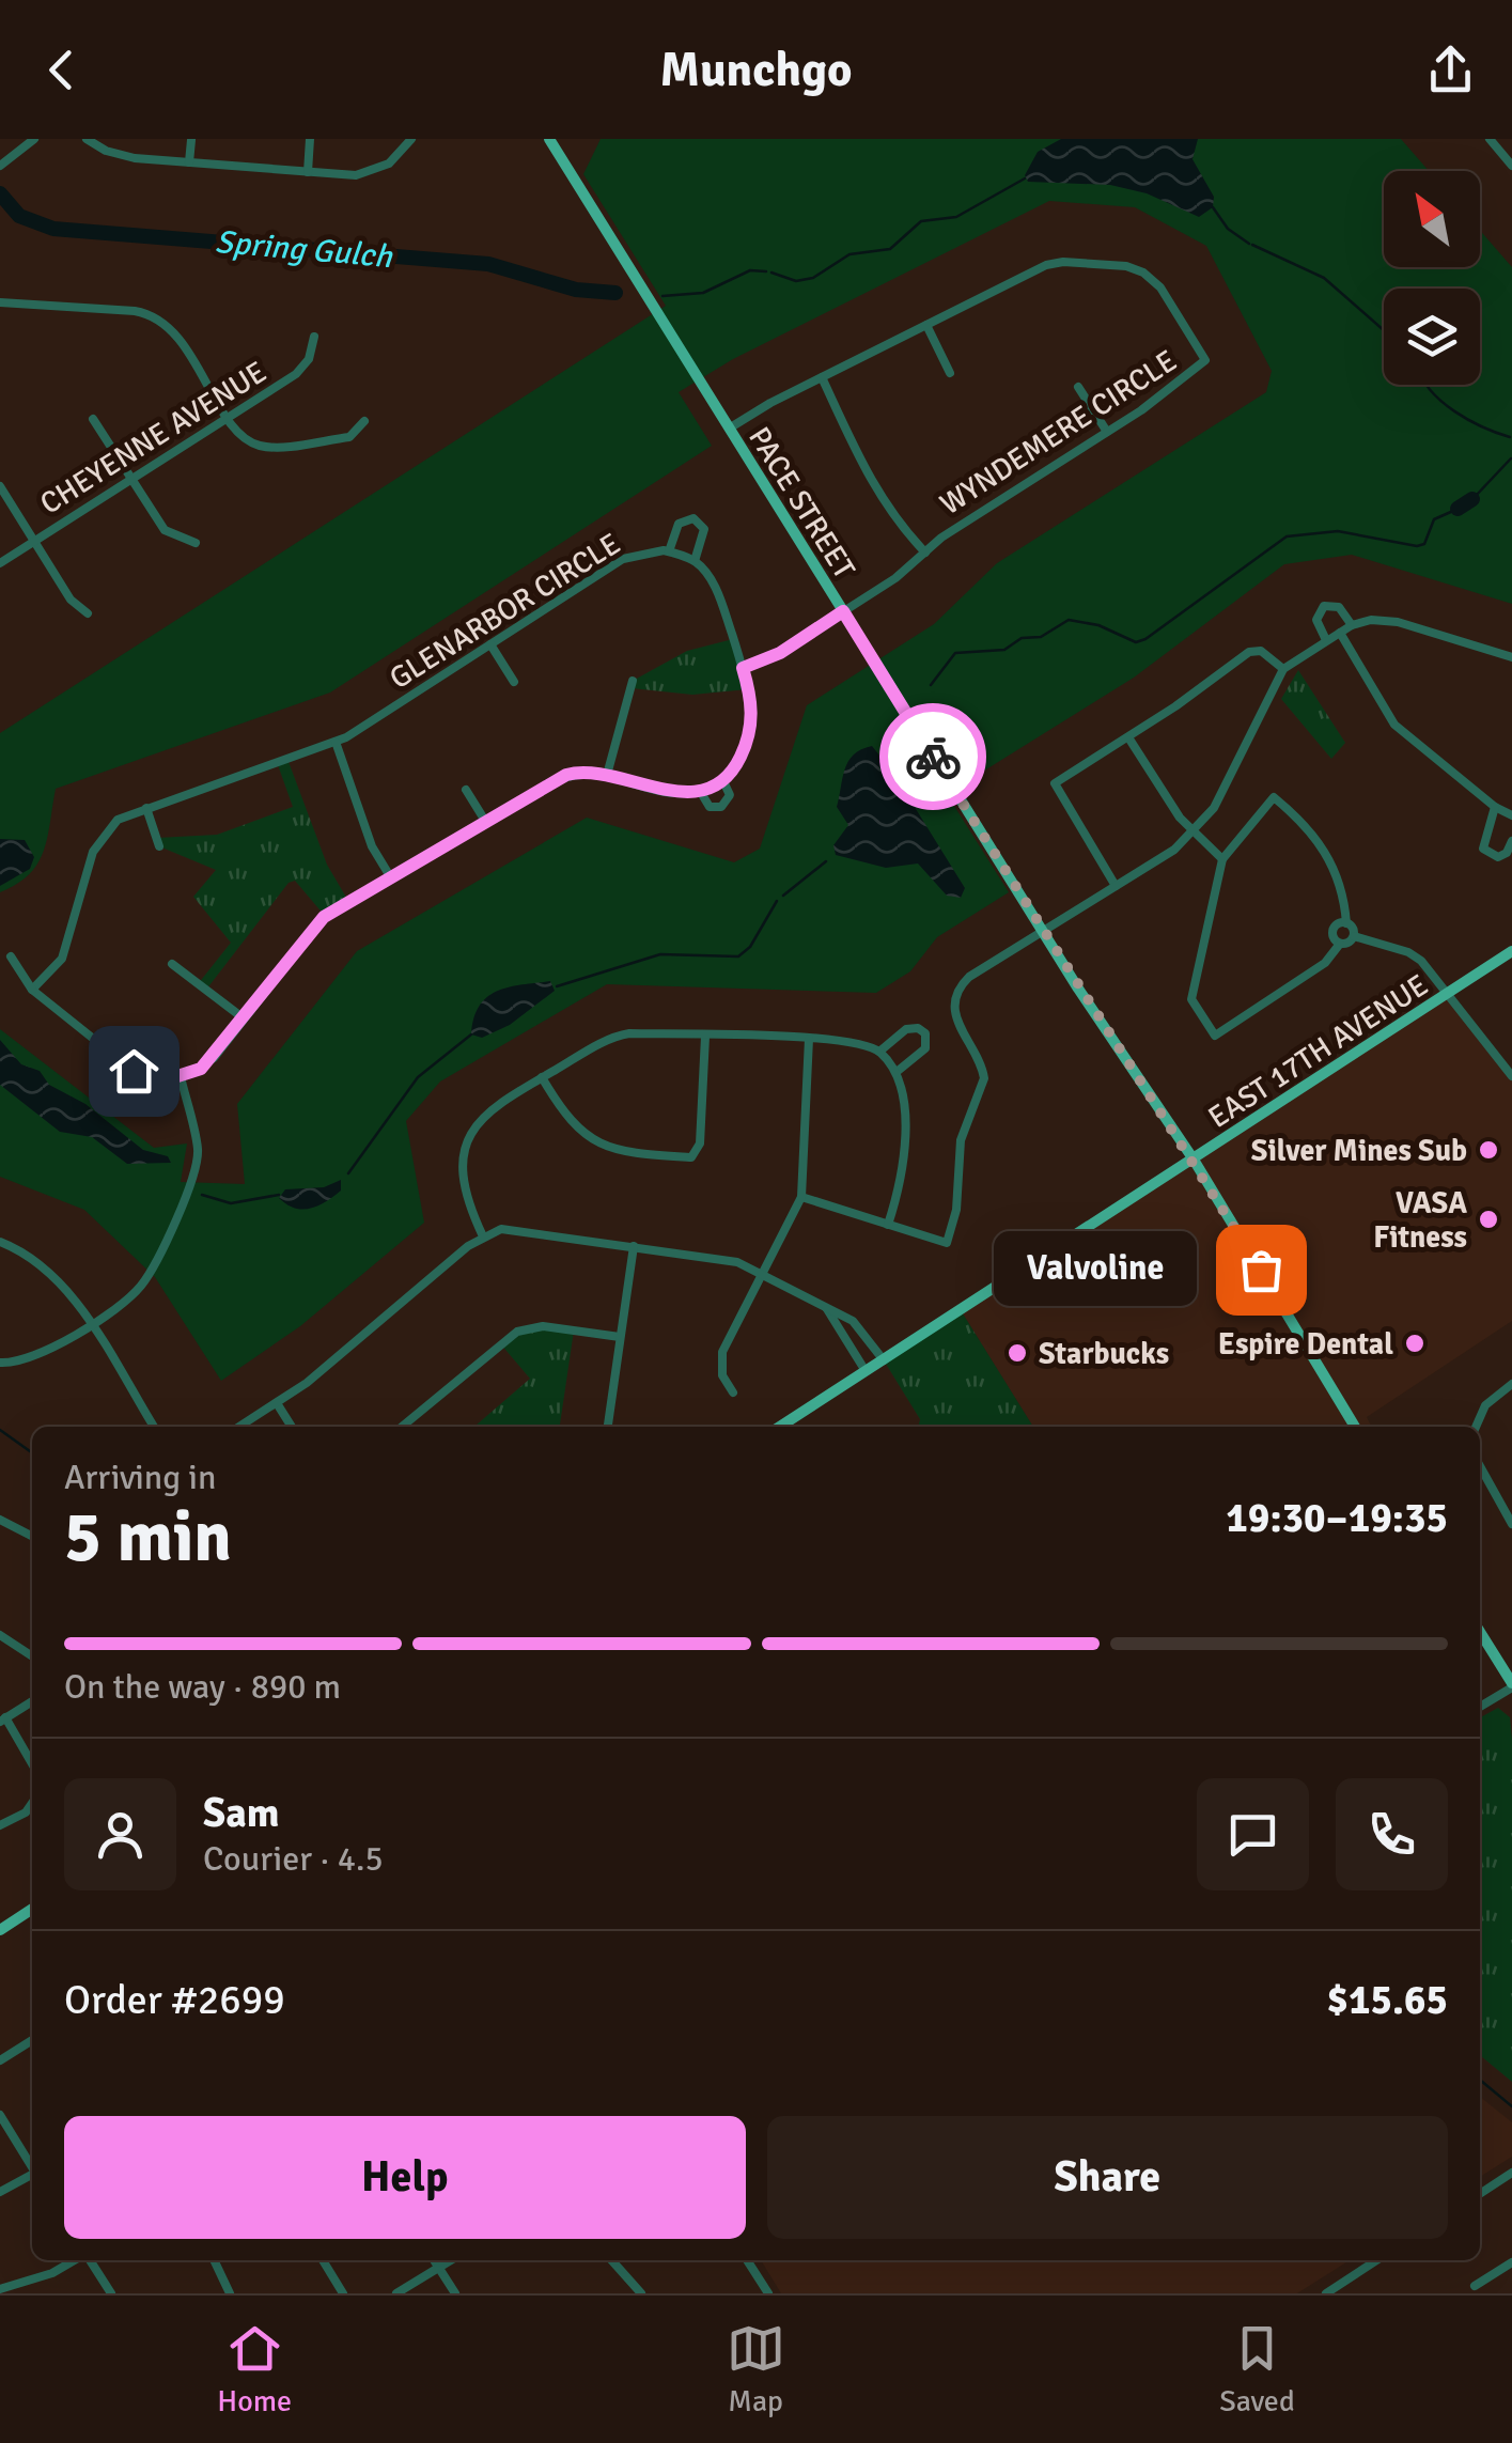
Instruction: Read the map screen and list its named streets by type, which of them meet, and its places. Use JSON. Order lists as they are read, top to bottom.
{
  "streets": {
    "main road": ["PACE STREET", "EAST 17TH AVENUE"],
    "street": ["WYNDEMERE CIRCLE", "CHEYENNE AVENUE", "GLENARBOR CIRCLE"]
  },
  "crossings": [
    ["WYNDEMERE CIRCLE", "PACE STREET"],
    ["PACE STREET", "EAST 17TH AVENUE"]
  ],
  "water": ["Spring Gulch"],
  "places": [
    "Silver Mines Sub",
    "VASA Fitness",
    "Valvoline",
    "Espire Dental",
    "Starbucks"
  ],
  "north": "top left",
  "page": {
    "header": "Munchgo",
    "bubble": "Valvoline",
    "heading": ["5 min", "Arriving in", "19:30–19:35"],
    "panel": [
      "Sam",
      "Courier · 4.5",
      "Order #2699",
      "$15.65"
    ],
    "bar": "On the way · 890 m",
    "buttons": ["Help", "Share"],
    "tabs": ["Home", "Map", "Saved"]
  }
}
